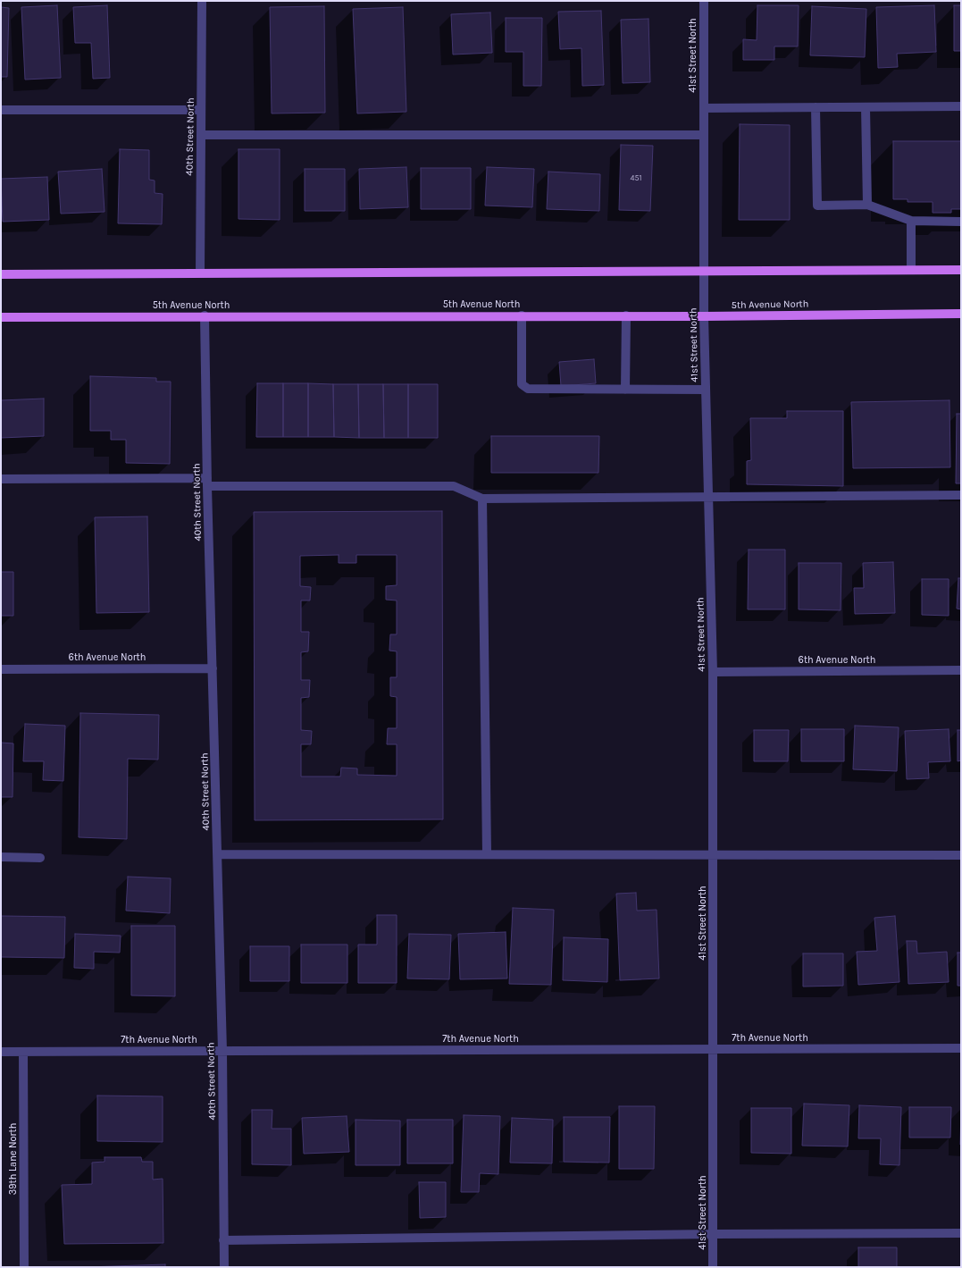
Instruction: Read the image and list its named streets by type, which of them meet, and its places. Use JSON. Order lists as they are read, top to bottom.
{
  "streets": {
    "main road": ["5th Avenue North"],
    "street": [
      "41st Street North",
      "40th Street North",
      "6th Avenue North",
      "7th Avenue North",
      "39th Lane North"
    ]
  },
  "crossings": [
    ["41st Street North", "5th Avenue North"],
    ["41st Street North", "6th Avenue North"],
    ["41st Street North", "7th Avenue North"],
    ["40th Street North", "5th Avenue North"],
    ["40th Street North", "6th Avenue North"],
    ["40th Street North", "7th Avenue North"],
    ["7th Avenue North", "39th Lane North"]
  ],
  "house_numbers": ["451"]
}
